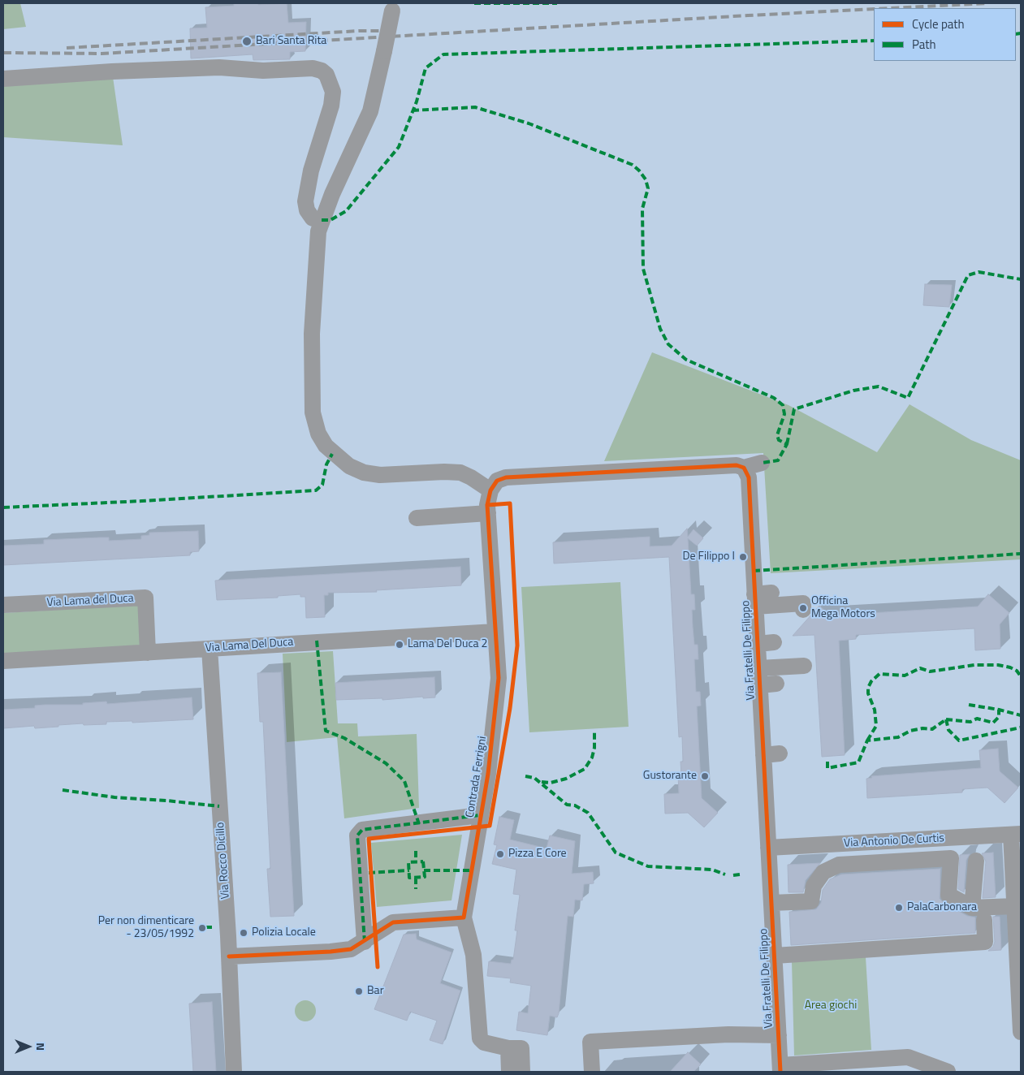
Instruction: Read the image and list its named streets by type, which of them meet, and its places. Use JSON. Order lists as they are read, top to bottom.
{
  "streets": {
    "street": [
      "Via Lama del Duca",
      "Via Lama Del Duca",
      "Via Fratelli De Filippo",
      "Contrada Ferrigni",
      "Via Antonio De Curtis",
      "Via Rocco Dicillo"
    ]
  },
  "crossings": [
    ["Via Lama del Duca", "Via Lama Del Duca"],
    ["Via Lama Del Duca", "Contrada Ferrigni"],
    ["Via Lama Del Duca", "Via Rocco Dicillo"],
    ["Via Fratelli De Filippo", "Via Antonio De Curtis"]
  ],
  "parks": ["Area giochi"],
  "places": [
    "Bari Santa Rita",
    "De Filippo I",
    "Officina Mega Motors",
    "Lama Del Duca 2",
    "Gustorante",
    "Pizza E Core",
    "PalaCarbonara",
    "Per non dimenticare - 23/05/1992",
    "Polizia Locale",
    "Bar"
  ],
  "legend": ["Cycle path", "Path"],
  "north": "right"
}
